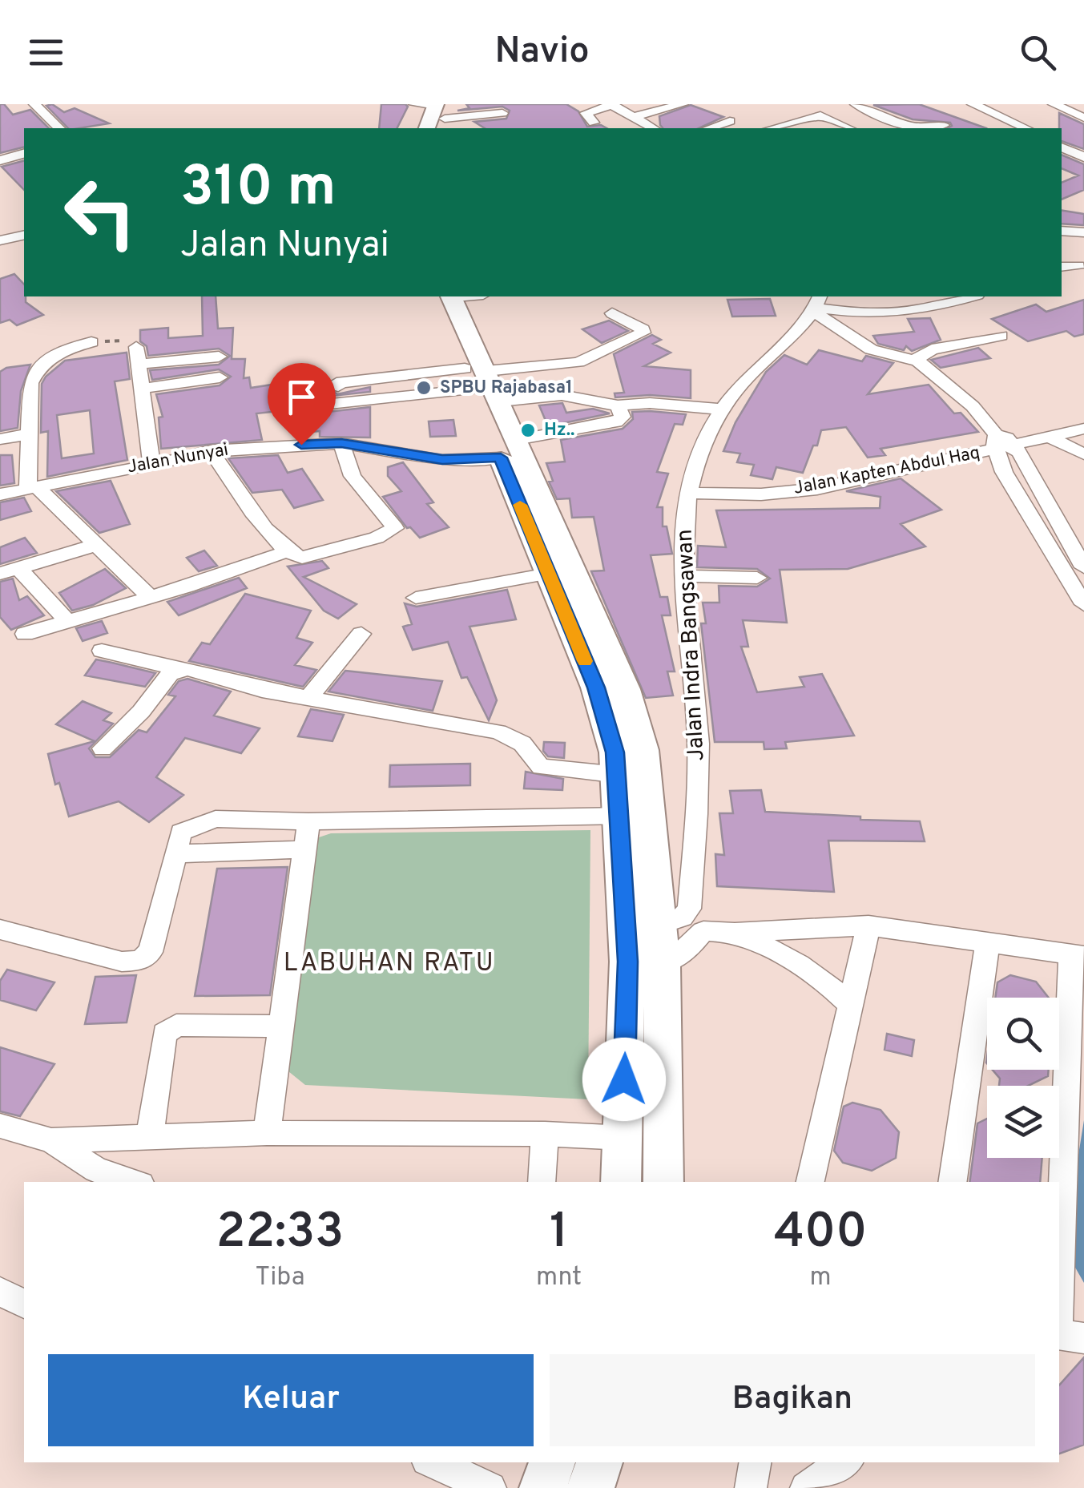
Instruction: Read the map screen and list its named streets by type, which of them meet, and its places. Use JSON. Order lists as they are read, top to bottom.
{
  "streets": {
    "street": ["Jalan Nunyai", "Jalan Kapten Abdul Haq", "Jalan Indra Bangsawan"]
  },
  "crossings": [
    ["Jalan Kapten Abdul Haq", "Jalan Indra Bangsawan"]
  ],
  "districts": ["LABUHAN RATU"],
  "places": ["SPBU Rajabasa1", "Hz.."],
  "page": {
    "header": "Navio",
    "turn": ["310 m", "Jalan Nunyai"],
    "eta": [
      "22:33",
      "Tiba",
      "1",
      "mnt",
      "400",
      "m"
    ],
    "buttons": ["Keluar", "Bagikan"]
  }
}
